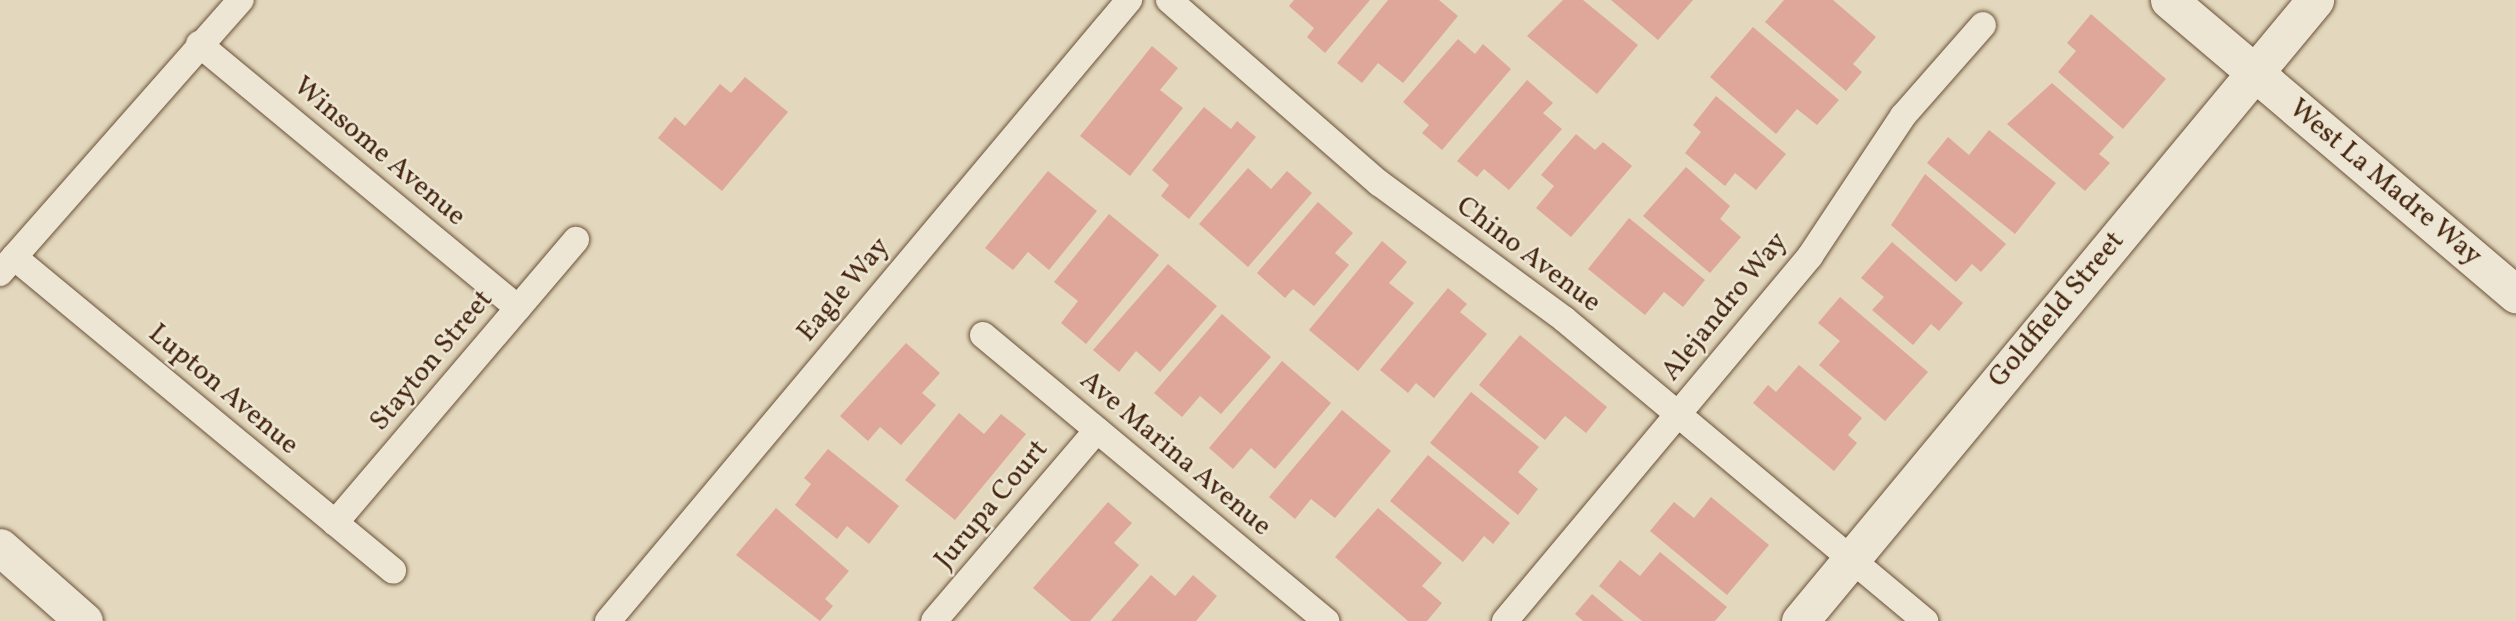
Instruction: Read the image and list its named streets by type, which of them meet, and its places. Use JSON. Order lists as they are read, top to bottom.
{
  "streets": {
    "street": [
      "Winsome Avenue",
      "West La Madre Way",
      "Chino Avenue",
      "Eagle Way",
      "Alejandro Way",
      "Goldfield Street",
      "Stayton Street",
      "Lupton Avenue",
      "Ave Marina Avenue",
      "Jurupa Court"
    ]
  },
  "crossings": [
    ["Winsome Avenue", "Stayton Street"],
    ["West La Madre Way", "Goldfield Street"],
    ["Chino Avenue", "Alejandro Way"],
    ["Chino Avenue", "Goldfield Street"],
    ["Stayton Street", "Lupton Avenue"],
    ["Ave Marina Avenue", "Jurupa Court"]
  ]
}
